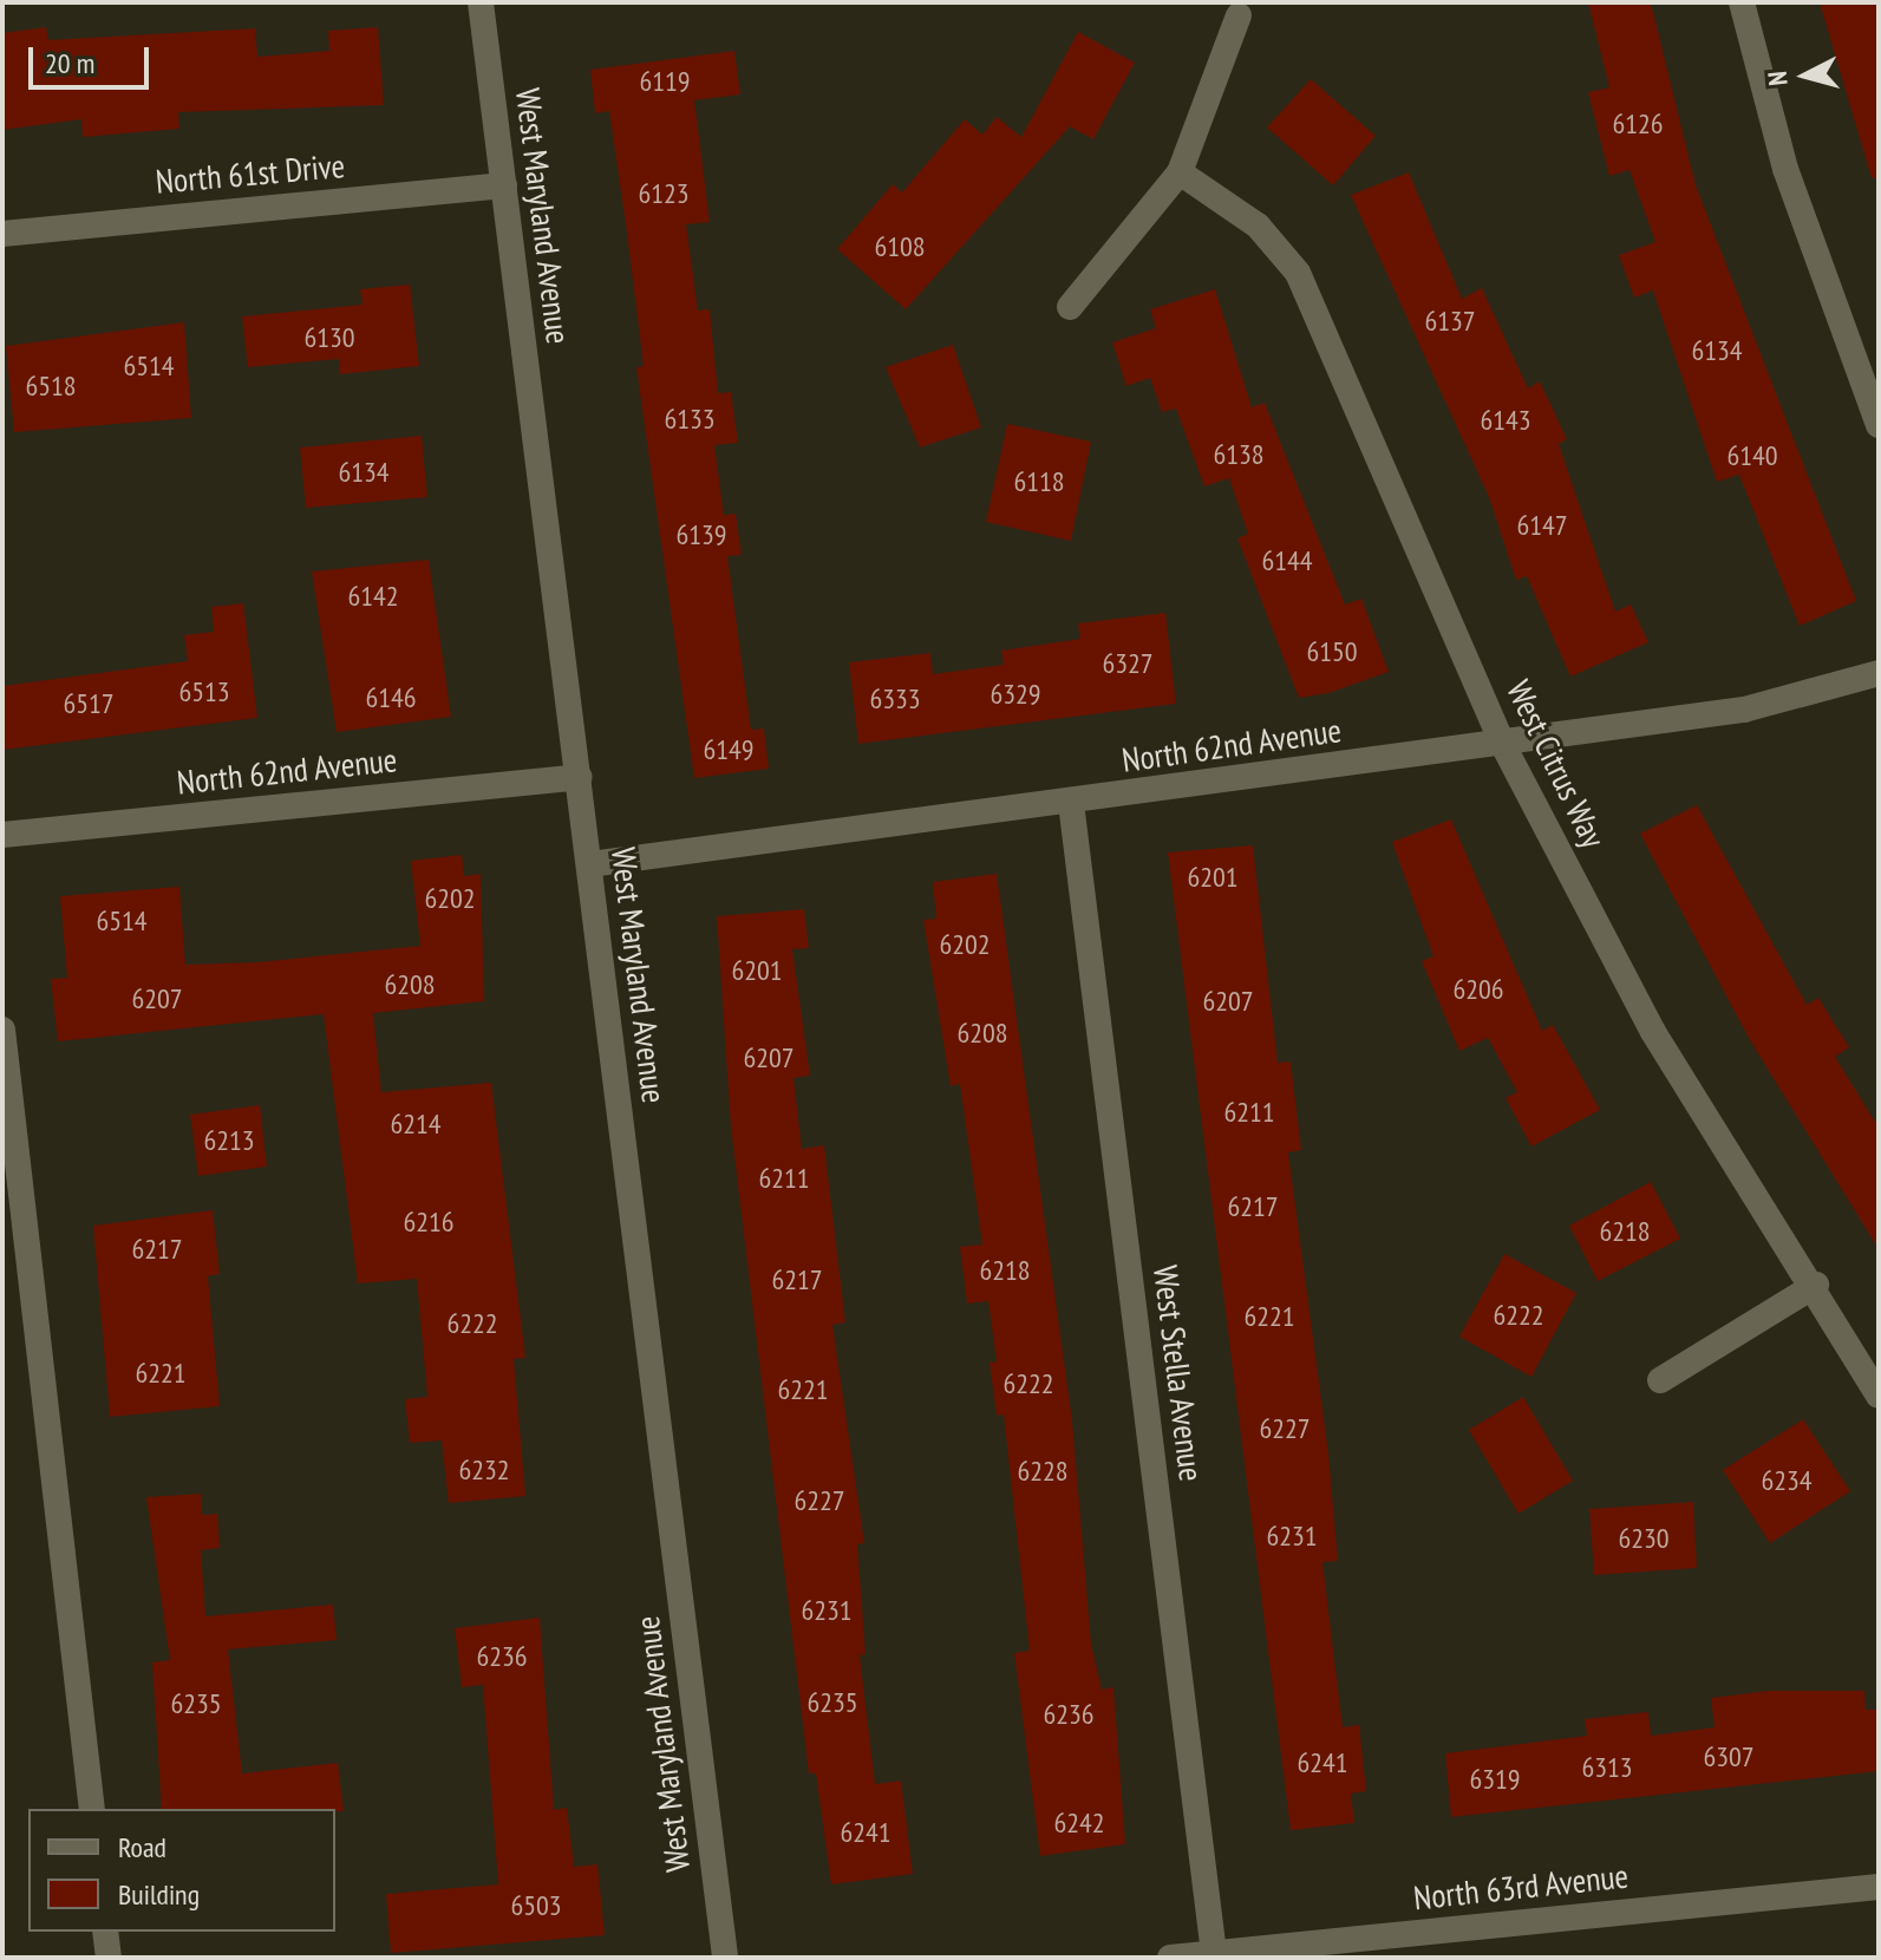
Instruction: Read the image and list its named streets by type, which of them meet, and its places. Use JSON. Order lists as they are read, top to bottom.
{
  "streets": {
    "street": [
      "North 61st Drive",
      "West Maryland Avenue",
      "North 62nd Avenue",
      "West Citrus Way",
      "West Stella Avenue",
      "North 63rd Avenue"
    ]
  },
  "crossings": [
    ["North 61st Drive", "West Maryland Avenue"],
    ["West Maryland Avenue", "North 62nd Avenue"],
    ["North 62nd Avenue", "West Citrus Way"],
    ["North 62nd Avenue", "West Stella Avenue"],
    ["West Stella Avenue", "North 63rd Avenue"]
  ],
  "house_numbers": [
    "6119",
    "6126",
    "6123",
    "6108",
    "6137",
    "6130",
    "6134",
    "6514",
    "6518",
    "6133",
    "6143",
    "6138",
    "6140",
    "6134",
    "6118",
    "6147",
    "6139",
    "6144",
    "6142",
    "6150",
    "6327",
    "6513",
    "6329",
    "6146",
    "6333",
    "6517",
    "6149",
    "6201",
    "6202",
    "6514",
    "6202",
    "6201",
    "6208",
    "6206",
    "6207",
    "6207",
    "6208",
    "6207",
    "6211",
    "6214",
    "6213",
    "6211",
    "6217",
    "6216",
    "6218",
    "6217",
    "6218",
    "6217",
    "6222",
    "6221",
    "6222",
    "6221",
    "6222",
    "6221",
    "6227",
    "6232",
    "6228",
    "6234",
    "6227",
    "6231",
    "6230",
    "6231",
    "6236",
    "6235",
    "6235",
    "6236",
    "6307",
    "6241",
    "6313",
    "6319",
    "6242",
    "6241",
    "6503"
  ],
  "legend": ["Road", "Building"],
  "scale_bar": "20 m",
  "north": "left"
}
